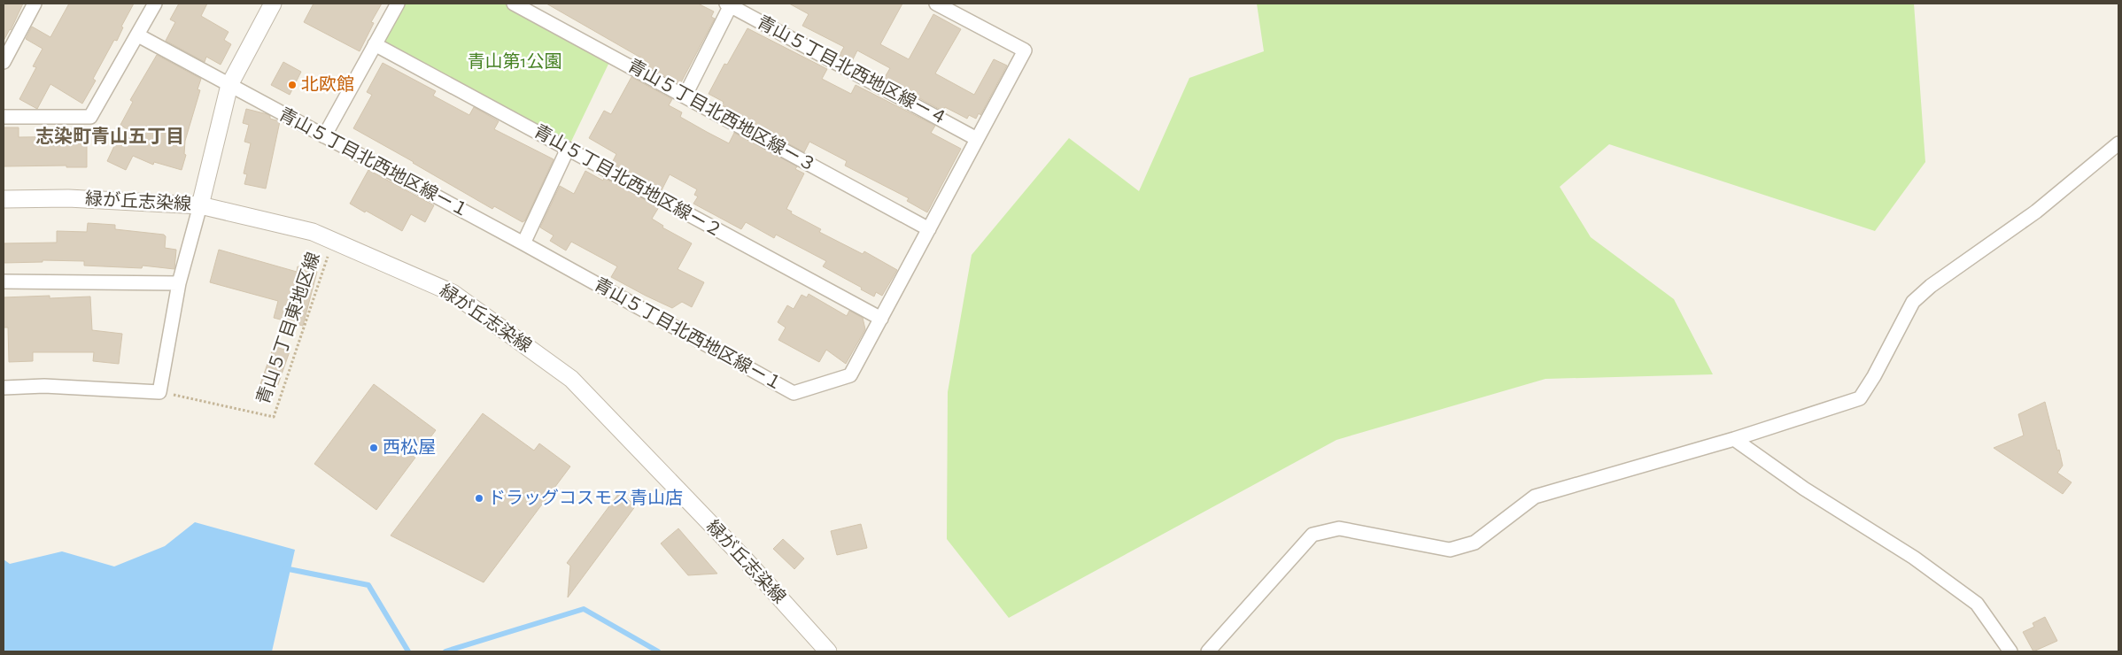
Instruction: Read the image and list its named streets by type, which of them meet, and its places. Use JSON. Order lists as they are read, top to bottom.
{
  "streets": {
    "street": [
      "青山５丁目北西地区線ー４",
      "青山５丁目北西地区線ー３",
      "青山５丁目北西地区線ー１",
      "青山５丁目北西地区線ー２",
      "緑が丘志染線"
    ],
    "path": ["青山５丁目東地区線"]
  },
  "crossings": [
    ["青山５丁目北西地区線ー４", "青山５丁目北西地区線ー１"],
    ["青山５丁目北西地区線ー３", "青山５丁目北西地区線ー１"],
    ["青山５丁目北西地区線ー１", "青山５丁目北西地区線ー２"],
    ["緑が丘志染線", "青山５丁目東地区線"]
  ],
  "districts": ["志染町青山五丁目"],
  "parks": ["青山第1公園"],
  "places": ["北欧館", "西松屋", "ドラッグコスモス青山店"]
}
